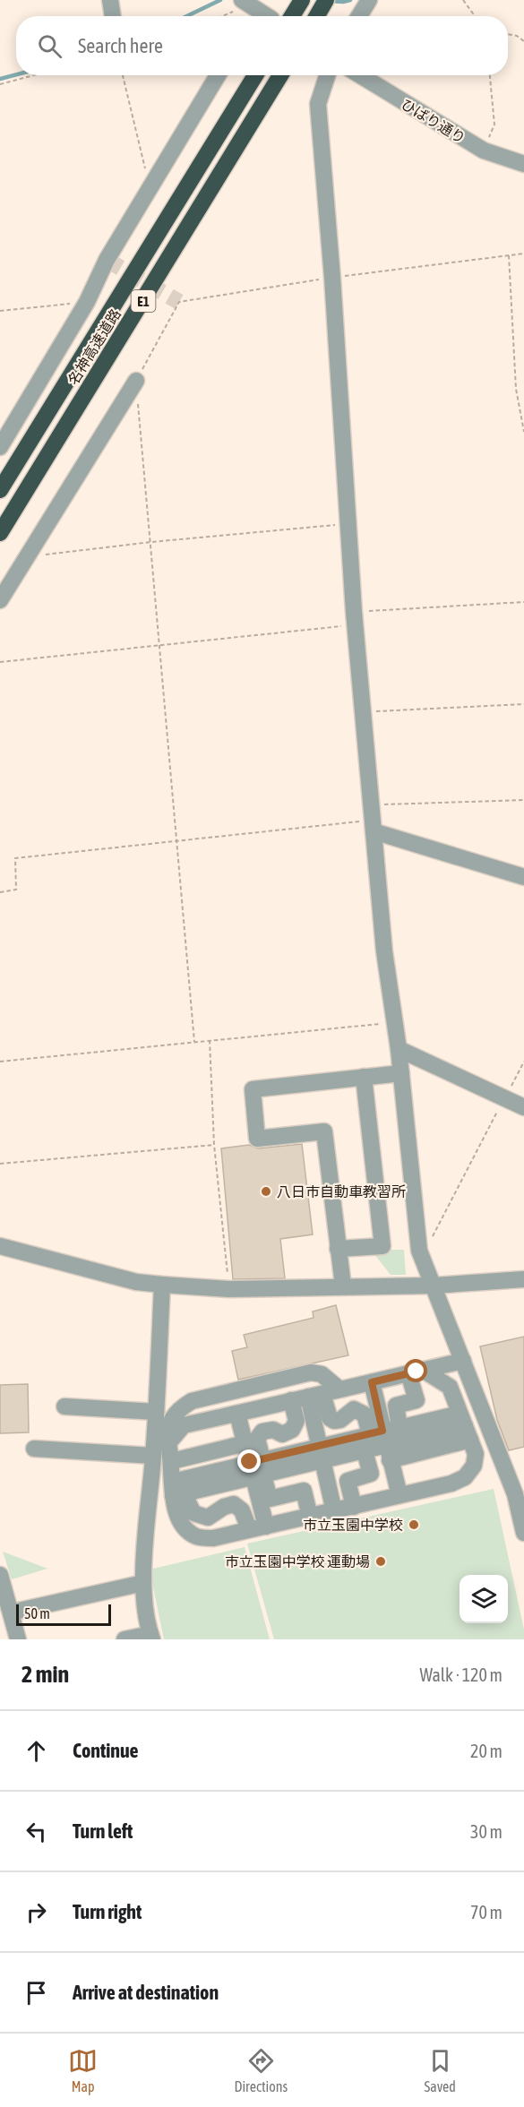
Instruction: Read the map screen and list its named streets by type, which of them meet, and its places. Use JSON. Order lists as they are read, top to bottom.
{
  "streets": {
    "highway": ["E1", "名神高速道路"],
    "street": ["ひばり通り"]
  },
  "places": ["八日市自動車教習所", "市立玉園中学校", "市立玉園中学校 運動場"],
  "scale_bar": "50 m",
  "page": {
    "search": "Search here",
    "scale": "50 m",
    "heading": ["2 min", "Walk · 120 m"],
    "list": [
      ["Continue", "20 m"],
      ["Turn left", "30 m"],
      ["Turn right", "70 m"],
      "Arrive at destination"
    ],
    "nav": ["Map", "Directions", "Saved"]
  }
}
